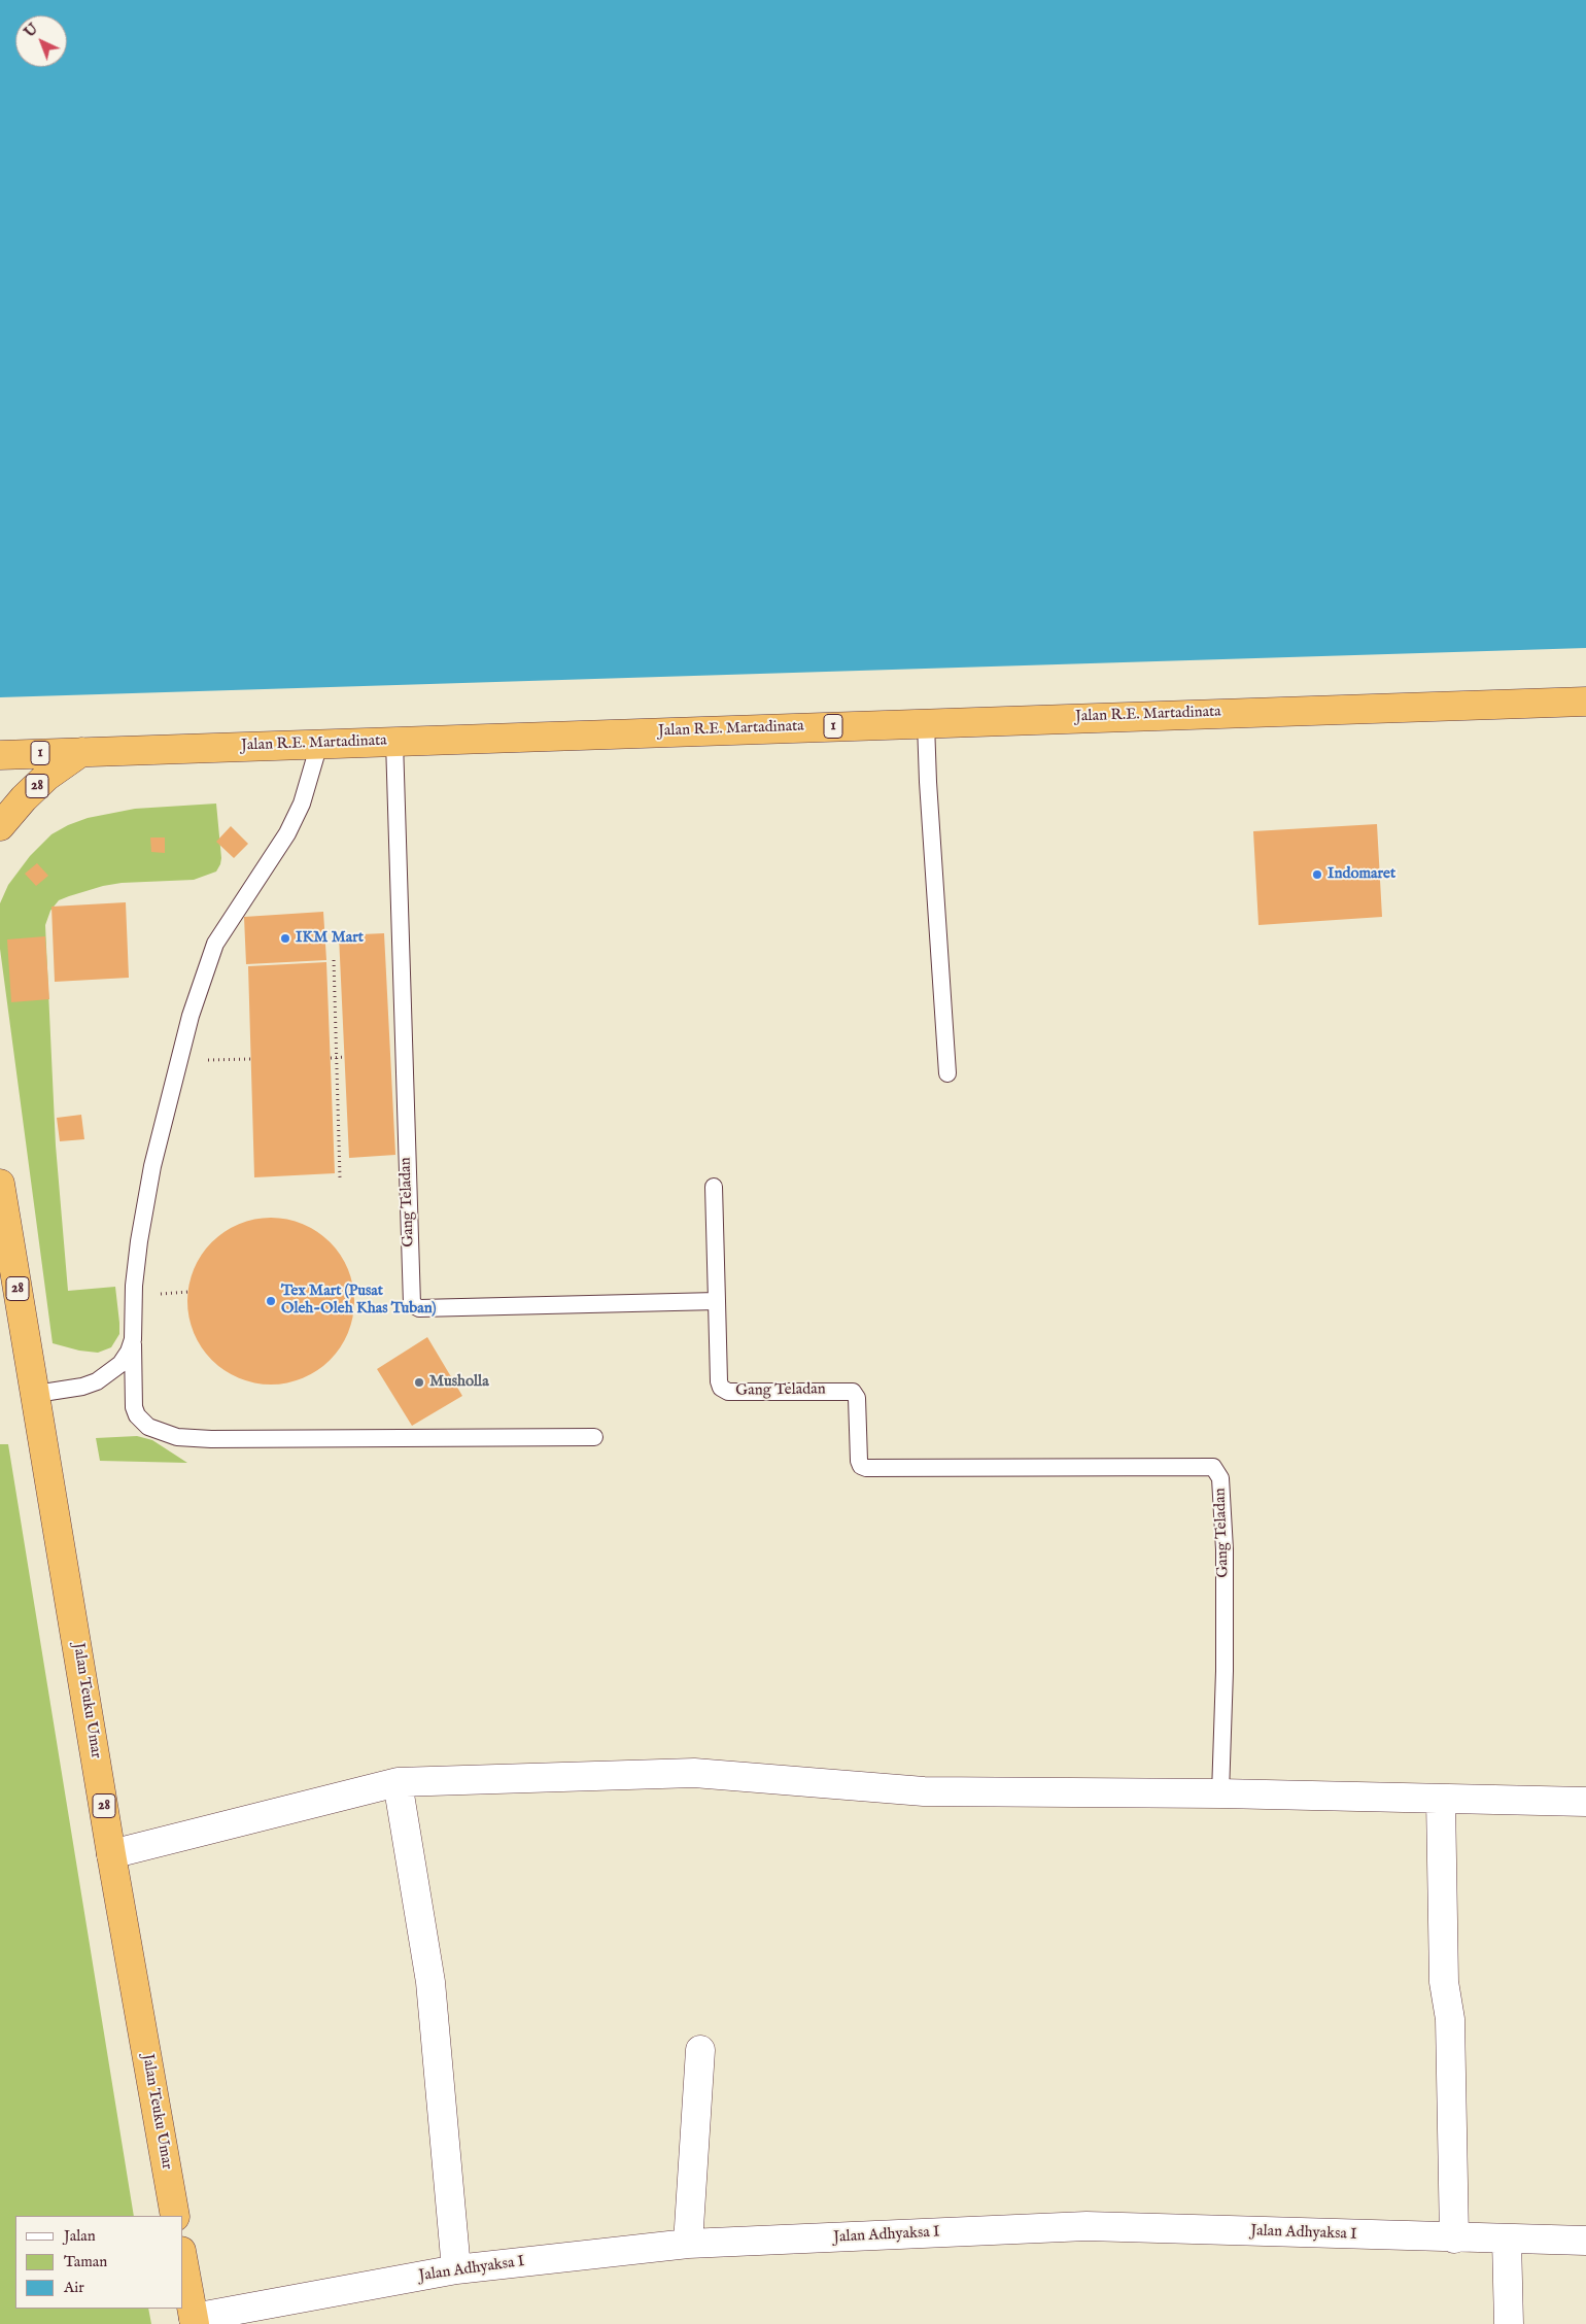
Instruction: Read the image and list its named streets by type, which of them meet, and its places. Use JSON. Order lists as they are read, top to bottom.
{
  "streets": {
    "highway": [
      "Jalan R.E. Martadinata",
      "1",
      "28",
      "Jalan Teuku Umar"
    ],
    "street": ["Jalan Adhyaksa I"],
    "lane": ["Gang Teladan"]
  },
  "crossings": [
    ["Jalan R.E. Martadinata", "28"],
    ["Jalan R.E. Martadinata", "Gang Teladan"]
  ],
  "places": [
    "Indomaret",
    "IKM Mart",
    "Tex Mart (Pusat Oleh-Oleh Khas Tuban)",
    "Musholla"
  ],
  "legend": ["Jalan", "Taman", "Air"],
  "north": "top left"
}
